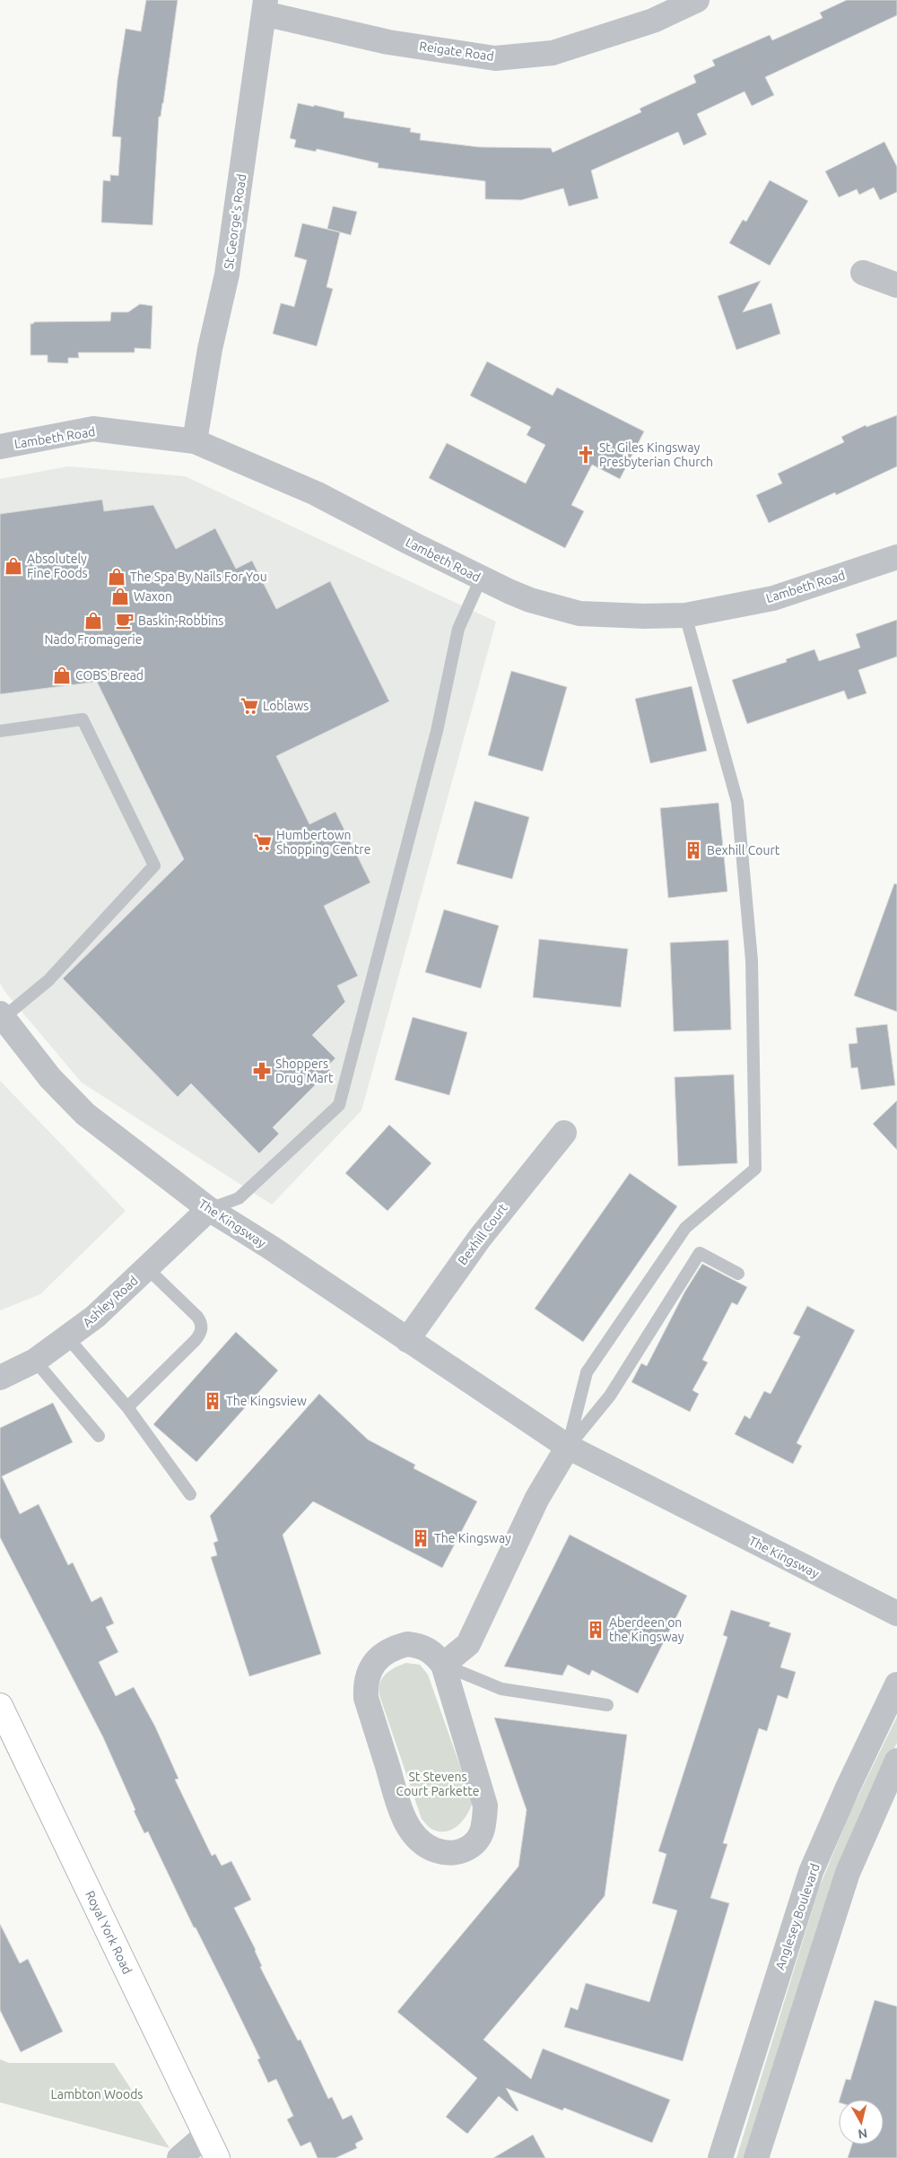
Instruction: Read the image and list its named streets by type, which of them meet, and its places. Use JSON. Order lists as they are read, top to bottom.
{
  "streets": {
    "main road": ["Royal York Road"],
    "street": [
      "Reigate Road",
      "St George's Road",
      "Lambeth Road",
      "The Kingsway",
      "Bexhill Court",
      "Ashley Road",
      "Anglesey Boulevard"
    ]
  },
  "crossings": [
    ["Reigate Road", "St George's Road"],
    ["St George's Road", "Lambeth Road"],
    ["The Kingsway", "Bexhill Court"],
    ["The Kingsway", "Ashley Road"]
  ],
  "parks": ["St Stevens Court Parkette", "Lambton Woods"],
  "places": {
    "church": ["St. Giles Kingsway Presbyterian Church"],
    "shop": [
      "Absolutely Fine Foods",
      "The Spa By Nails For You",
      "Waxon",
      "Nado Fromagerie",
      "COBS Bread"
    ],
    "cafe": ["Baskin-Robbins"],
    "supermarket": ["Loblaws", "Humbertown Shopping Centre"],
    "building": [
      "Bexhill Court",
      "The Kingsview",
      "The Kingsway",
      "Aberdeen on the Kingsway"
    ],
    "pharmacy": ["Shoppers Drug Mart"]
  },
  "north": "bottom"
}
